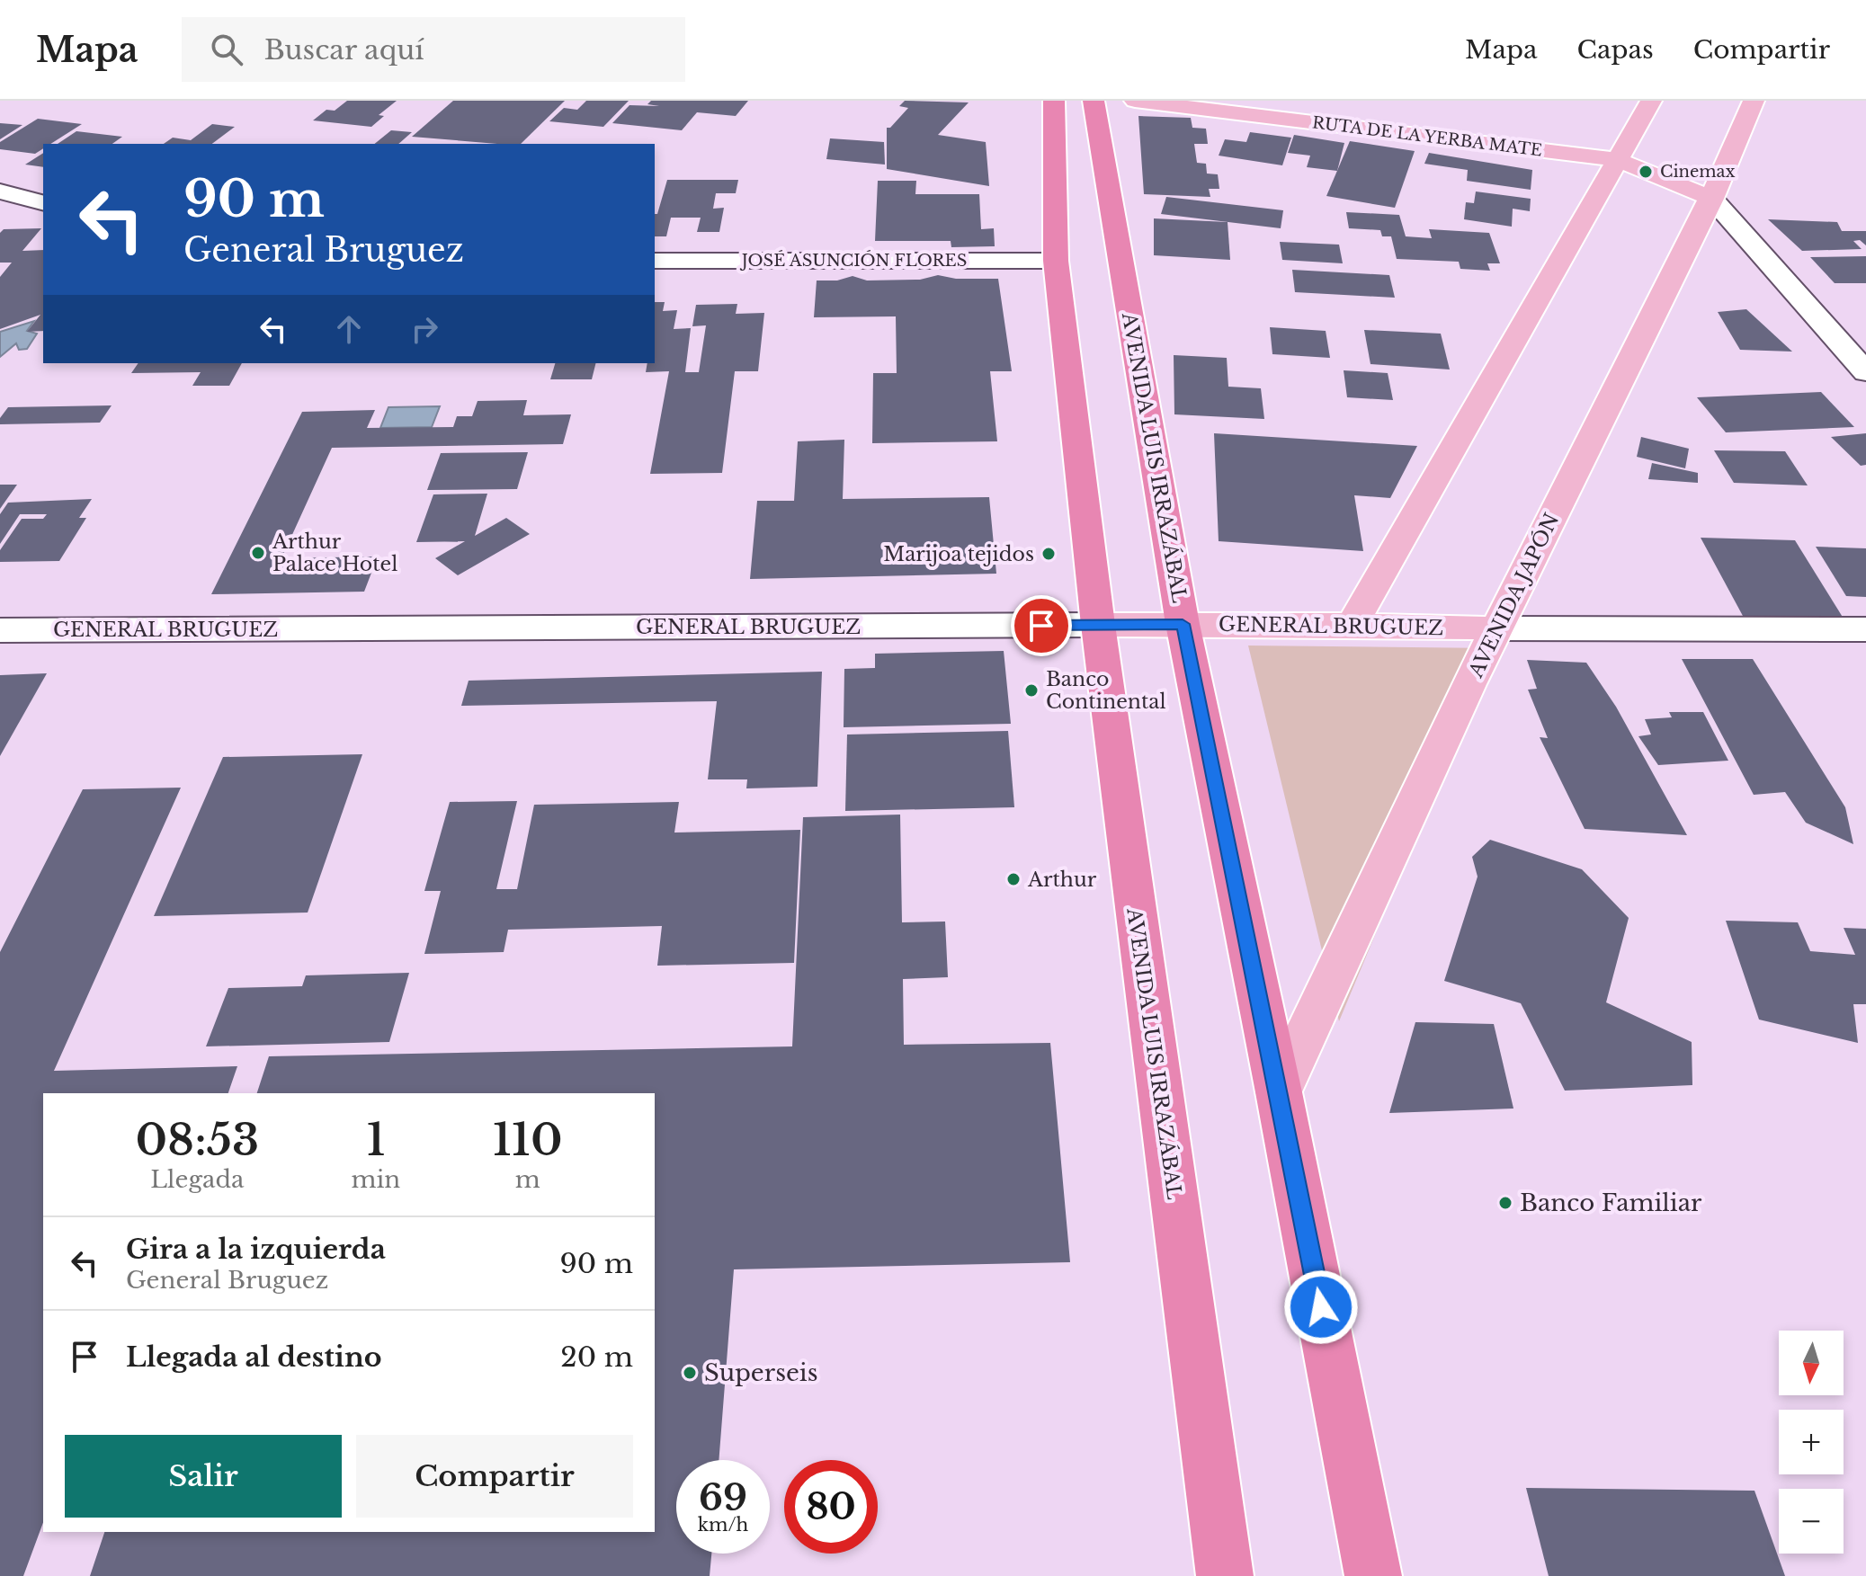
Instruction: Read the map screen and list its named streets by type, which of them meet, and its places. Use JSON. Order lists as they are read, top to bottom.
{
  "streets": {
    "highway": ["AVENIDA LUIS IRRAZÁBAL"],
    "main road": ["RUTA DE LA YERBA MATE", "AVENIDA JAPÓN", "GENERAL BRUGUEZ"],
    "street": ["JOSÉ ASUNCIÓN FLORES"]
  },
  "crossings": [
    ["RUTA DE LA YERBA MATE", "AVENIDA JAPÓN"],
    ["JOSÉ ASUNCIÓN FLORES", "AVENIDA LUIS IRRAZÁBAL"],
    ["AVENIDA LUIS IRRAZÁBAL", "AVENIDA JAPÓN"],
    ["AVENIDA LUIS IRRAZÁBAL", "GENERAL BRUGUEZ"],
    ["AVENIDA JAPÓN", "GENERAL BRUGUEZ"]
  ],
  "places": [
    "Cinemax",
    "Arthur Palace Hotel",
    "Marijoa tejidos",
    "Banco Continental",
    "Arthur",
    "Banco Familiar",
    "Superseis"
  ],
  "north": "bottom",
  "page": {
    "header": "Mapa",
    "search": "Buscar aquí",
    "nav": ["Mapa", "Capas", "Compartir"],
    "turn": ["90 m", "General Bruguez"],
    "eta": [
      "08:53",
      "Llegada",
      "1",
      "min",
      "110",
      "m"
    ],
    "list": [
      {
        "name": "Gira a la izquierda",
        "note": "General Bruguez",
        "value": "90 m"
      },
      {
        "name": "Llegada al destino",
        "value": "20 m"
      }
    ],
    "map_buttons": ["+", "−"],
    "buttons": ["Salir", "Compartir"],
    "speed": "69 km/h",
    "limit": "80"
  }
}
